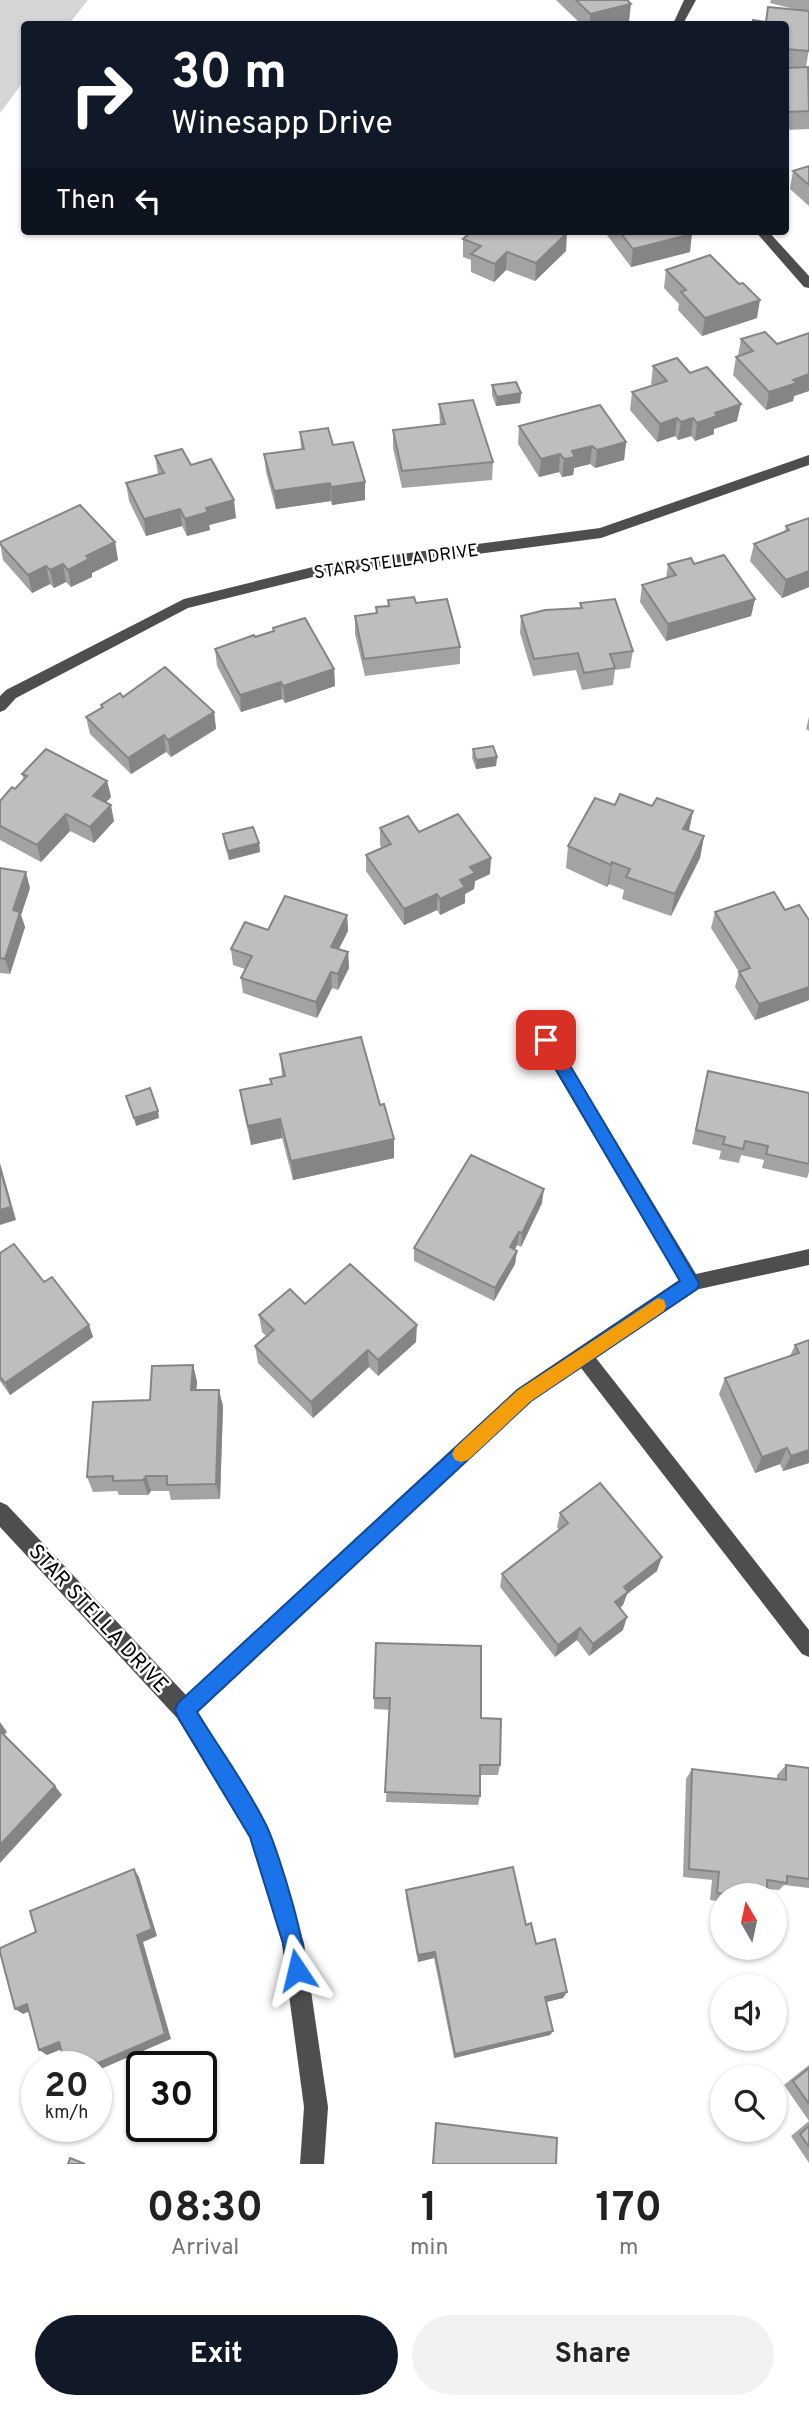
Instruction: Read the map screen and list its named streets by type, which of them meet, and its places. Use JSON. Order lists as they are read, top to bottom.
{
  "streets": {
    "street": ["STAR STELLA DRIVE"]
  },
  "north": "top",
  "page": {
    "turn": ["30 m", "Winesapp Drive"],
    "then": "Then",
    "speed": "20 km/h",
    "limit": "30",
    "eta": [
      "08:30",
      "Arrival",
      "1",
      "min",
      "170",
      "m"
    ],
    "buttons": ["Exit", "Share"]
  }
}
